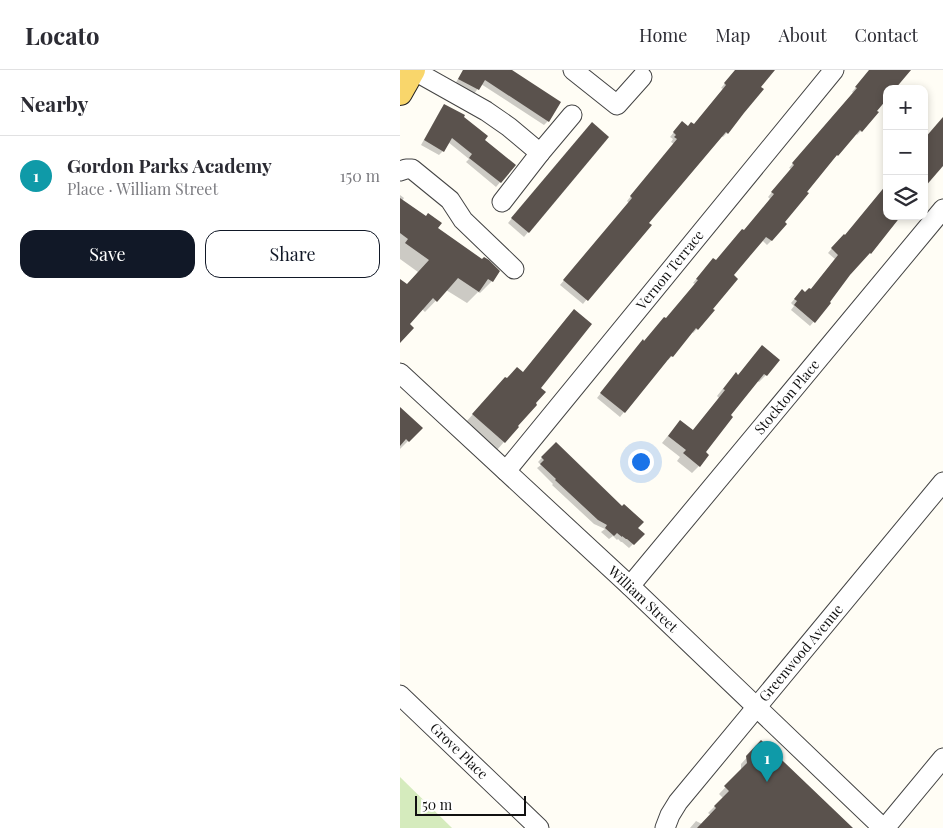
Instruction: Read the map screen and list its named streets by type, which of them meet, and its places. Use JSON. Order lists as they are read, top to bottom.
{
  "streets": {
    "street": [
      "Vernon Terrace",
      "Stockton Place",
      "William Street",
      "Greenwood Avenue",
      "Grove Place"
    ]
  },
  "crossings": [
    ["Vernon Terrace", "William Street"],
    ["Stockton Place", "William Street"],
    ["William Street", "Greenwood Avenue"]
  ],
  "scale_bar": "50 m",
  "page": {
    "header": "Locato",
    "nav": [
      "Home",
      "Map",
      "About",
      "Contact"
    ],
    "heading": "Nearby",
    "map_buttons": ["+", "−"],
    "list": [
      {
        "mark": "1",
        "name": "Gordon Parks Academy",
        "note": "Place · William Street",
        "value": "150 m"
      }
    ],
    "buttons": ["Save", "Share"],
    "pins": "1",
    "scale": "50 m"
  }
}
